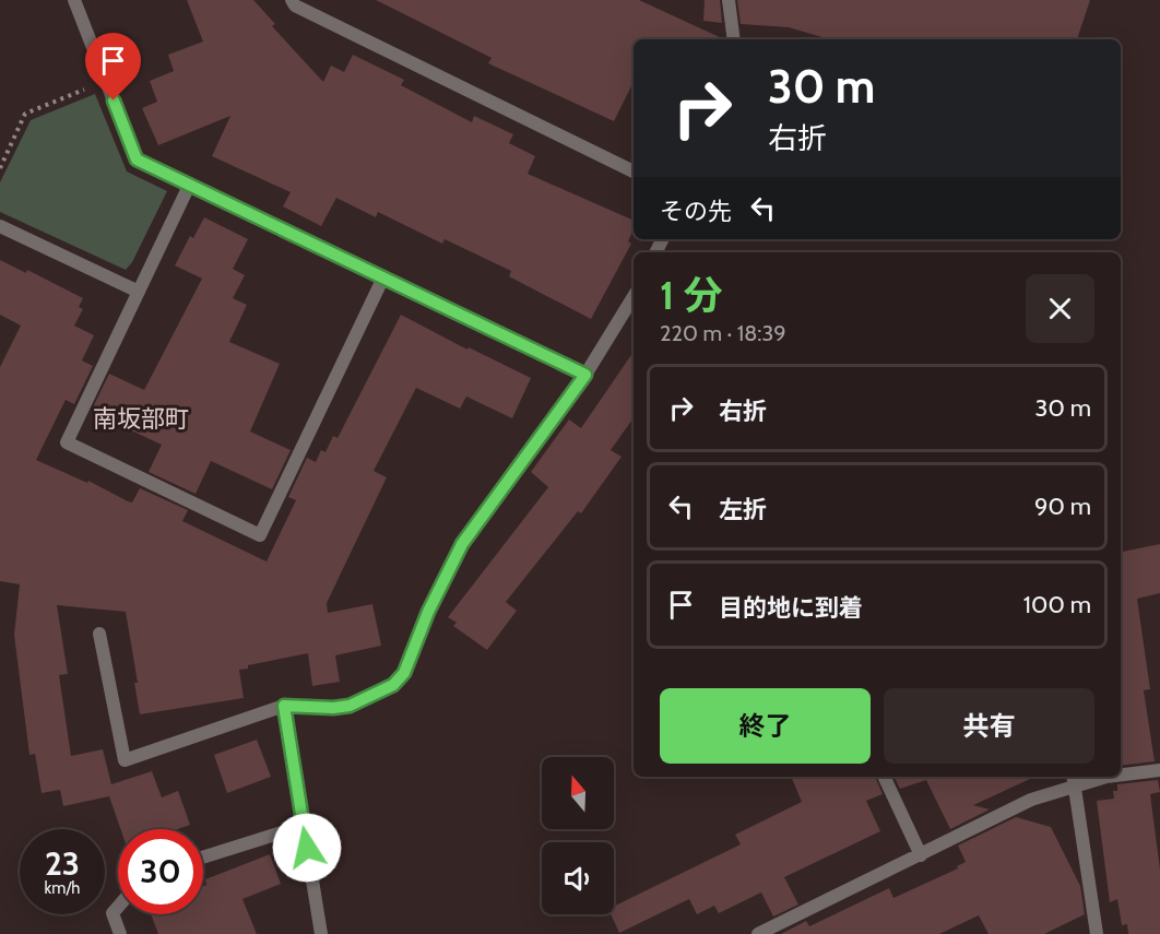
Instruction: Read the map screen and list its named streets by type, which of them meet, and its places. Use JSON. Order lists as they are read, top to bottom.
{
  "districts": ["南坂部町"],
  "north": "top",
  "page": {
    "turn": ["30 m", "右折"],
    "then": "その先",
    "heading": ["1 分", "220 m · 18:39"],
    "list": [
      {
        "name": "右折",
        "value": "30 m"
      },
      {
        "name": "左折",
        "value": "90 m"
      },
      {
        "name": "目的地に到着",
        "value": "100 m"
      }
    ],
    "buttons": ["終了", "共有"],
    "speed": "23 km/h",
    "limit": "30"
  }
}
